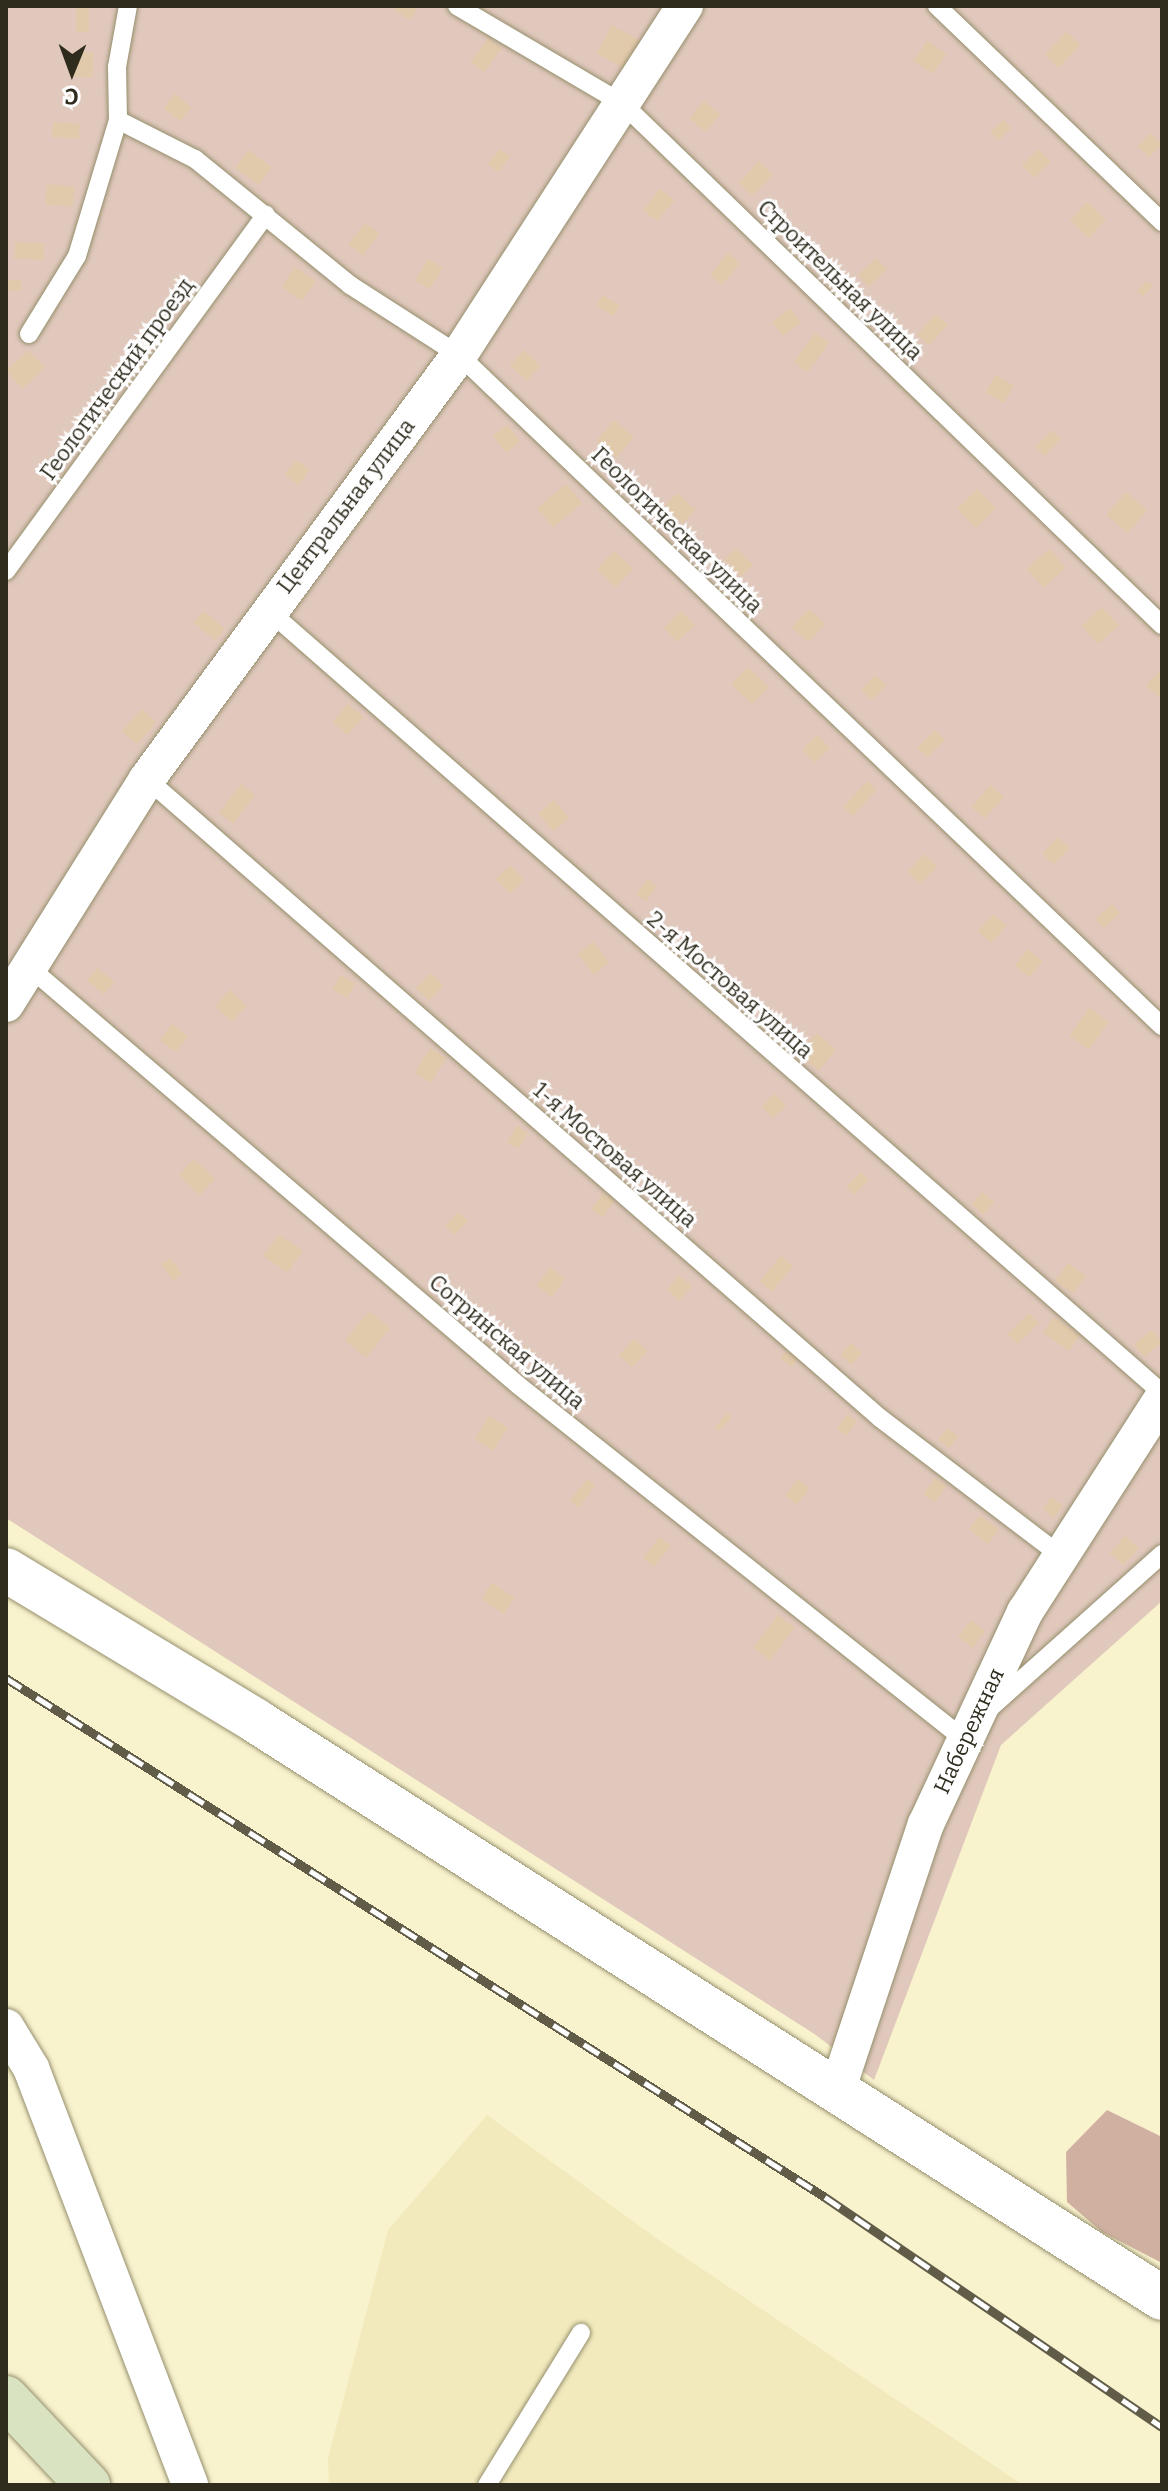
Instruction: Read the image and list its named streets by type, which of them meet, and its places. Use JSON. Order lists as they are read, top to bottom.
{
  "streets": {
    "street": ["Центральная улица", "Набережная"],
    "lane": [
      "Строительная улица",
      "Геологический проезд",
      "Геологическая улица",
      "2-я Мостовая улица",
      "1-я Мостовая улица",
      "Согринская улица"
    ]
  },
  "crossings": [
    ["Строительная улица", "Центральная улица"],
    ["Геологический проезд", "Геологическая улица"],
    ["Центральная улица", "Геологическая улица"],
    ["Центральная улица", "2-я Мостовая улица"],
    ["Центральная улица", "1-я Мостовая улица"],
    ["Центральная улица", "Согринская улица"],
    ["2-я Мостовая улица", "Набережная"],
    ["1-я Мостовая улица", "Набережная"],
    ["Согринская улица", "Набережная"]
  ],
  "north": "bottom"
}
